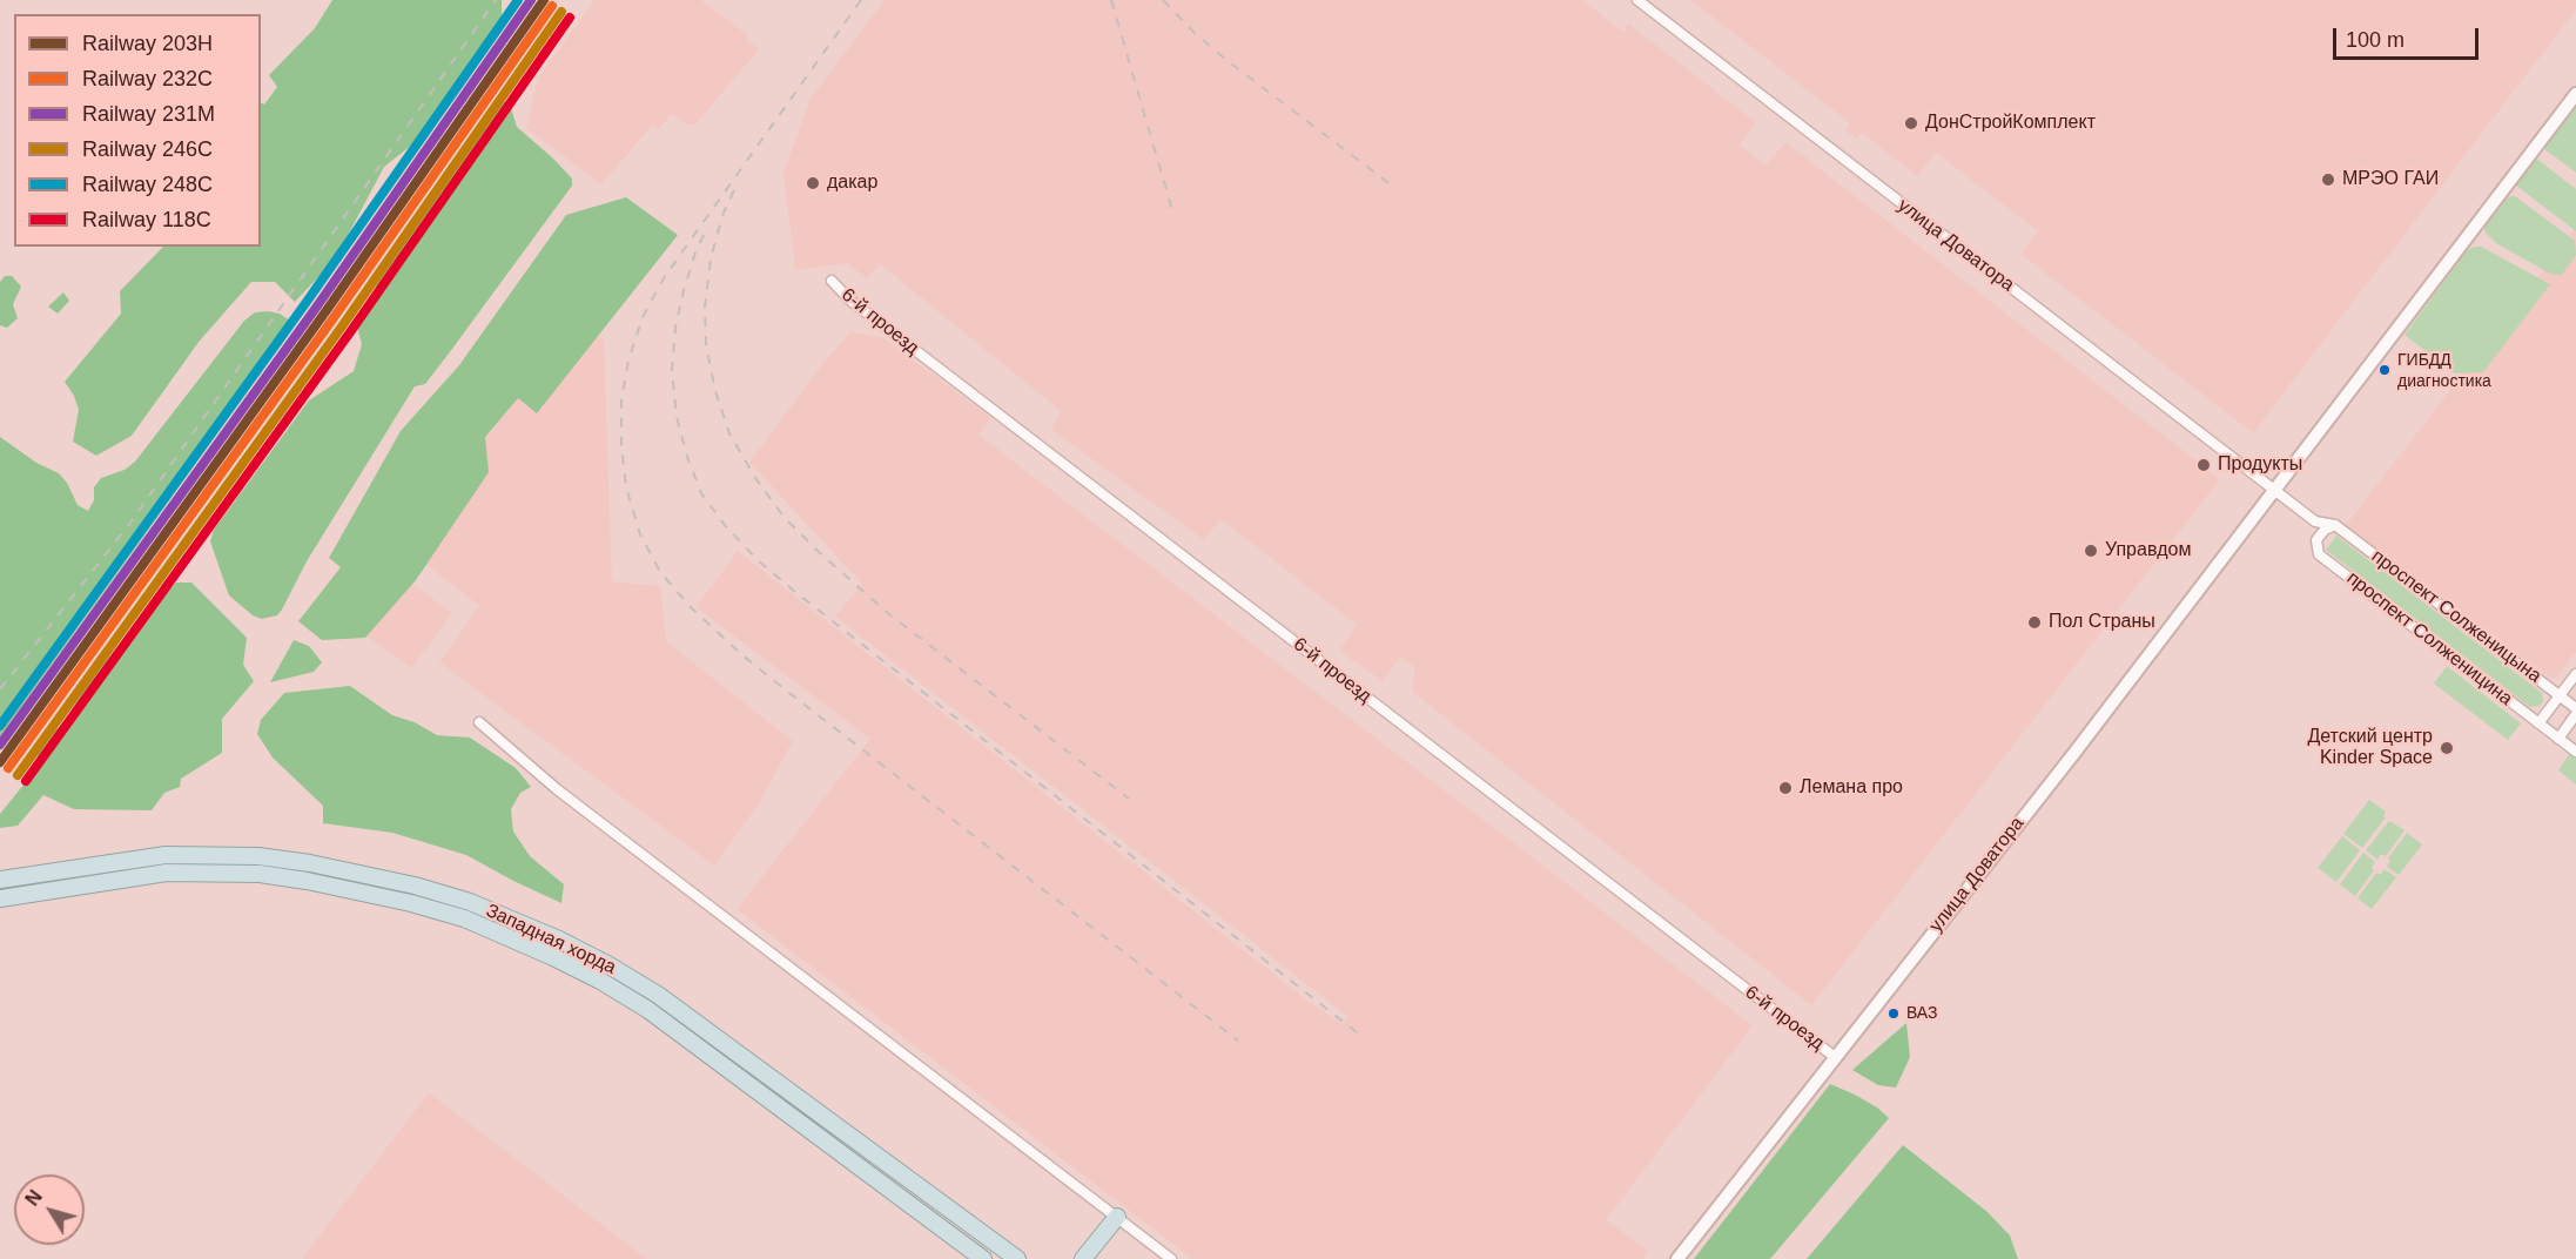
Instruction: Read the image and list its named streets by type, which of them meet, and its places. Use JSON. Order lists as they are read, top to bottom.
{
  "streets": {
    "highway": ["Западная хорда"],
    "street": [
      "улица Доватора",
      "6-й проезд",
      "проспект Солженицына",
      "проспект Солженицина"
    ]
  },
  "crossings": [
    ["улица Доватора", "6-й проезд"],
    ["улица Доватора", "проспект Солженицына"]
  ],
  "places": [
    "ДонСтройКомплект",
    "МРЭО ГАИ",
    "дакар",
    "ГИБДД диагностика",
    "Продукты",
    "Управдом",
    "Пол Страны",
    "Детский центр Kinder Space",
    "Лемана про",
    "ВАЗ"
  ],
  "lines": [
    "rail line 203Н",
    "rail line 231М",
    "rail line 248С",
    "rail line 232C",
    "rail line 246С",
    "rail line 118С"
  ],
  "legend": [
    "Railway 203Н",
    "Railway 232C",
    "Railway 231М",
    "Railway 246С",
    "Railway 248С",
    "Railway 118С"
  ],
  "scale_bar": "100 m",
  "north": "top left"
}
